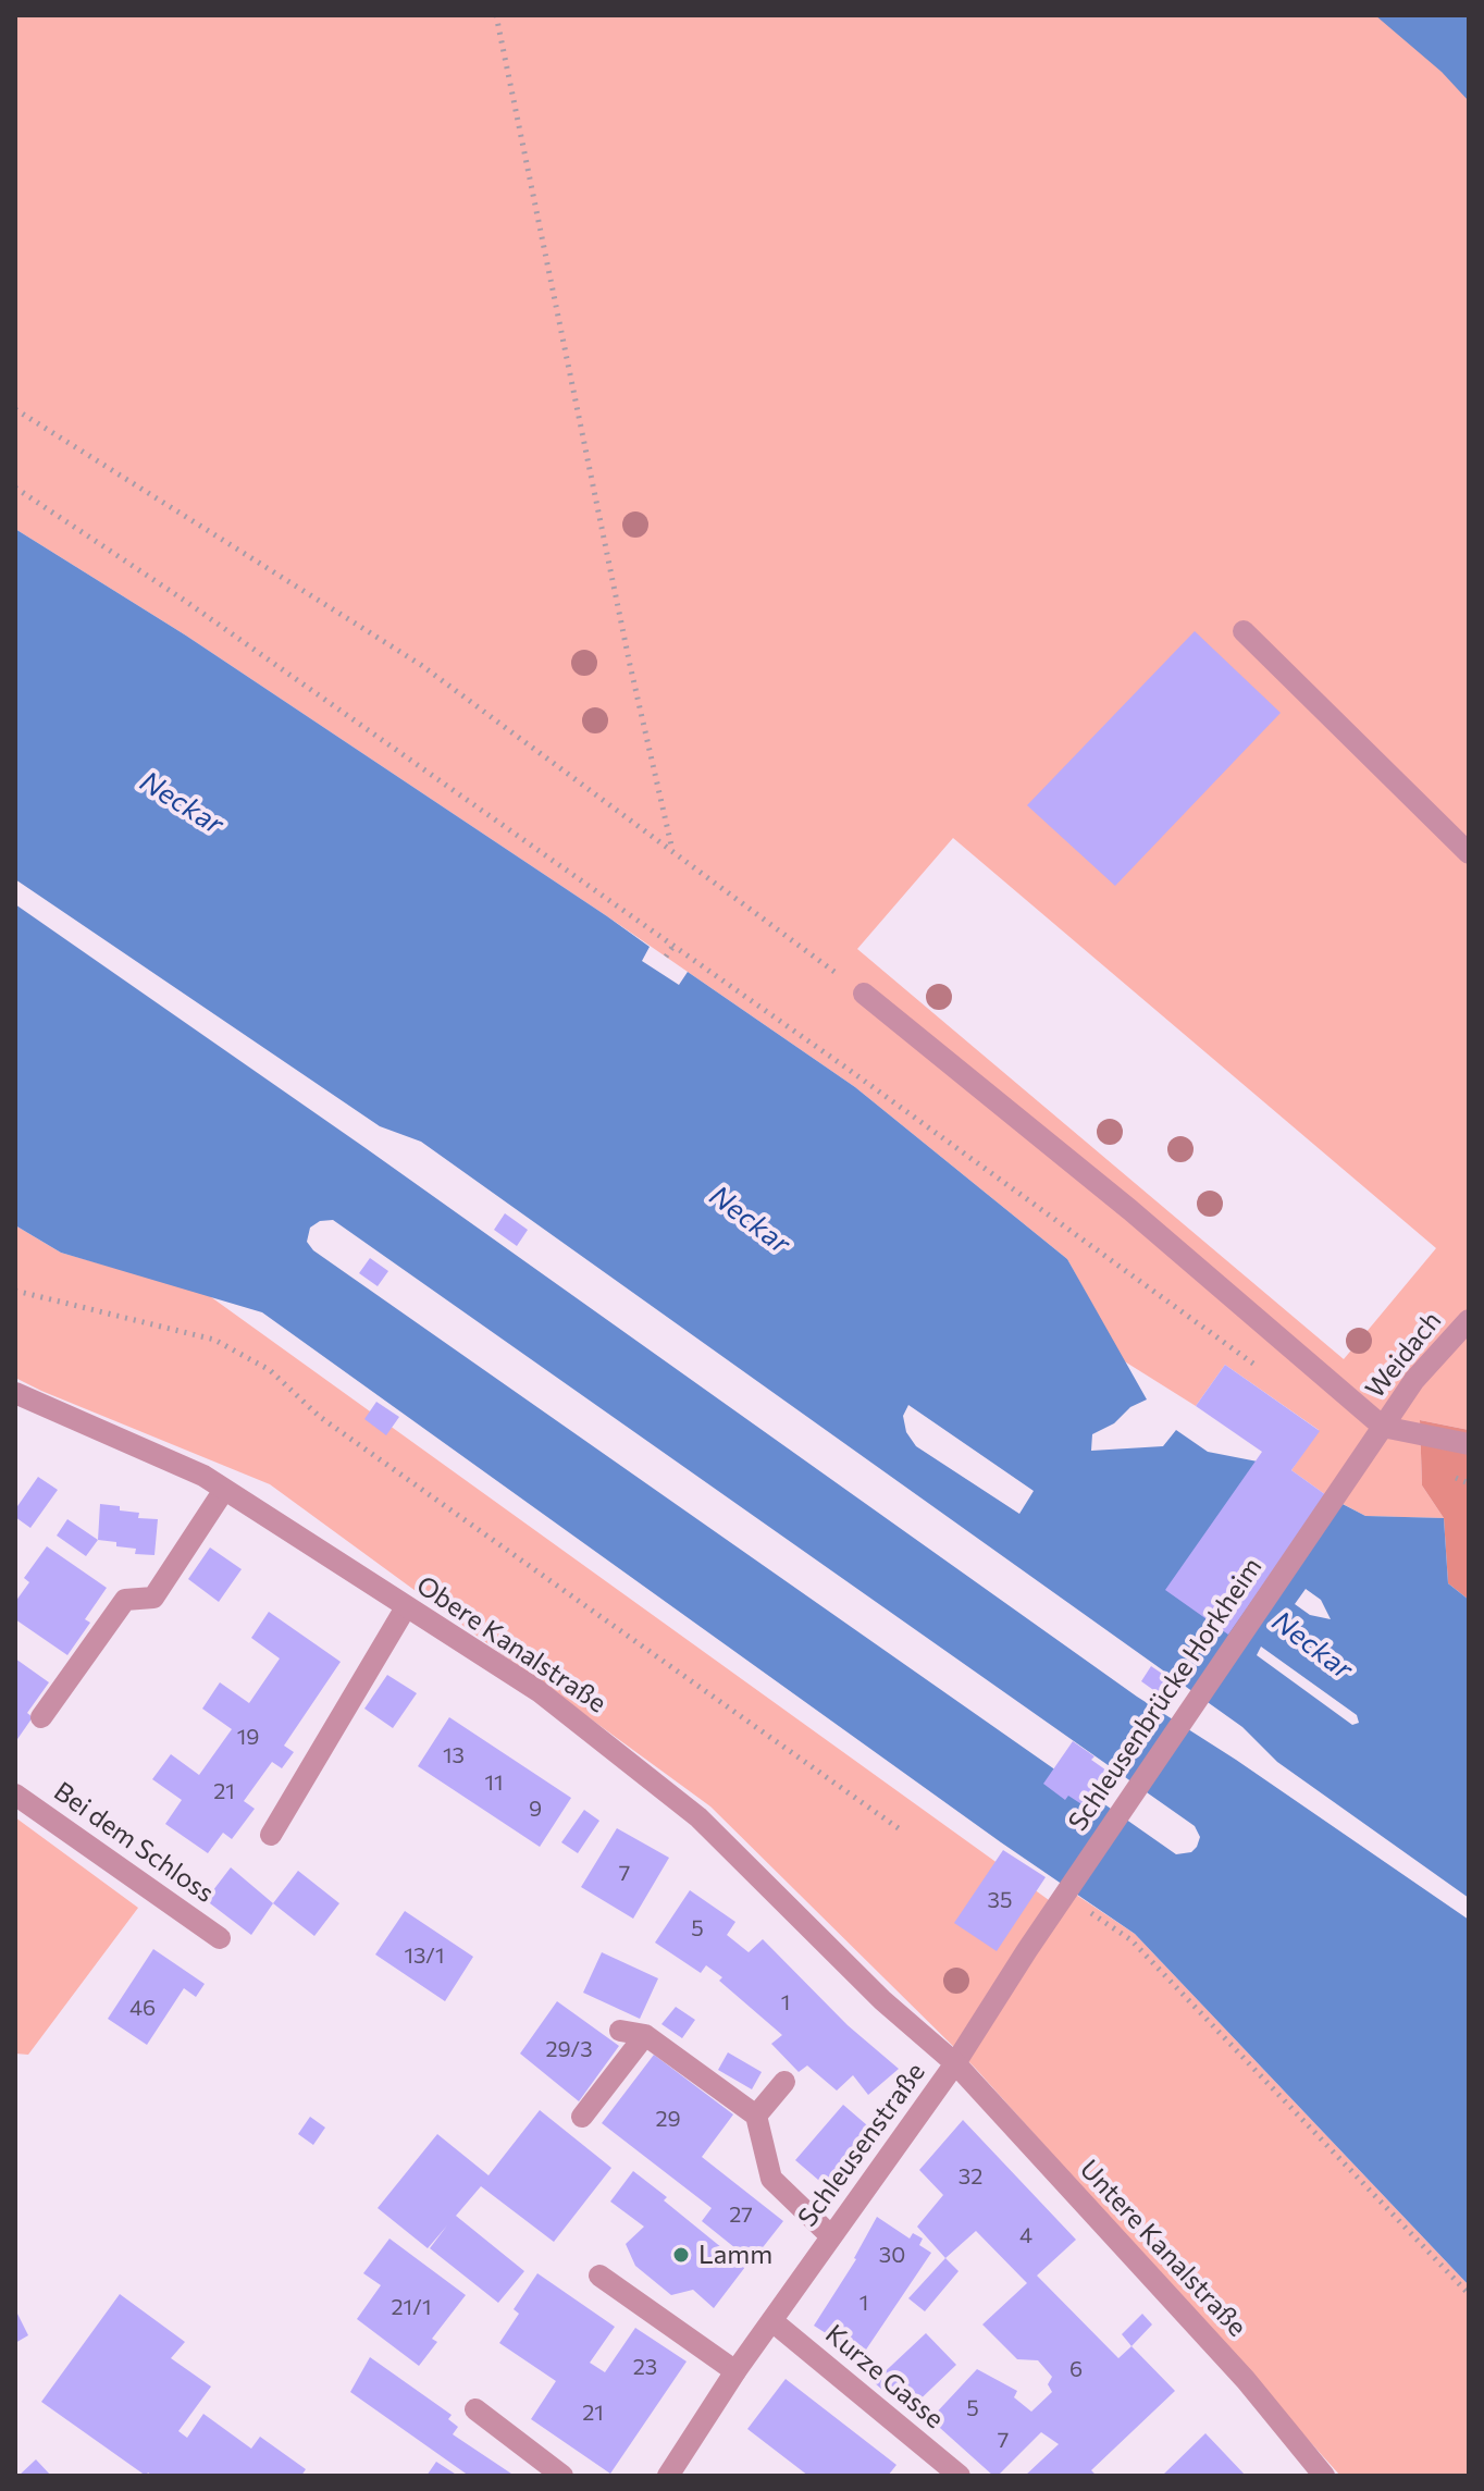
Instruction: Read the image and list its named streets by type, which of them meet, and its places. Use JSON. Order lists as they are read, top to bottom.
{
  "streets": {
    "street": [
      "Weidach",
      "Obere Kanalstraße",
      "Schleusenbrücke Horkheim",
      "Bei dem Schloss",
      "Schleusenstraße",
      "Untere Kanalstraße",
      "Kurze Gasse"
    ]
  },
  "crossings": [
    ["Weidach", "Schleusenbrücke Horkheim"],
    ["Obere Kanalstraße", "Schleusenbrücke Horkheim"],
    ["Obere Kanalstraße", "Schleusenstraße"],
    ["Obere Kanalstraße", "Untere Kanalstraße"],
    ["Schleusenbrücke Horkheim", "Schleusenstraße"],
    ["Schleusenbrücke Horkheim", "Untere Kanalstraße"],
    ["Schleusenstraße", "Untere Kanalstraße"],
    ["Schleusenstraße", "Kurze Gasse"]
  ],
  "water": ["Neckar"],
  "places": ["Lamm"],
  "house_numbers": [
    "19",
    "13",
    "11",
    "21",
    "9",
    "7",
    "35",
    "5",
    "13/1",
    "1",
    "46",
    "29/3",
    "29",
    "32",
    "27",
    "4",
    "30",
    "1",
    "21/1",
    "23",
    "6",
    "5",
    "21",
    "7"
  ]
}
